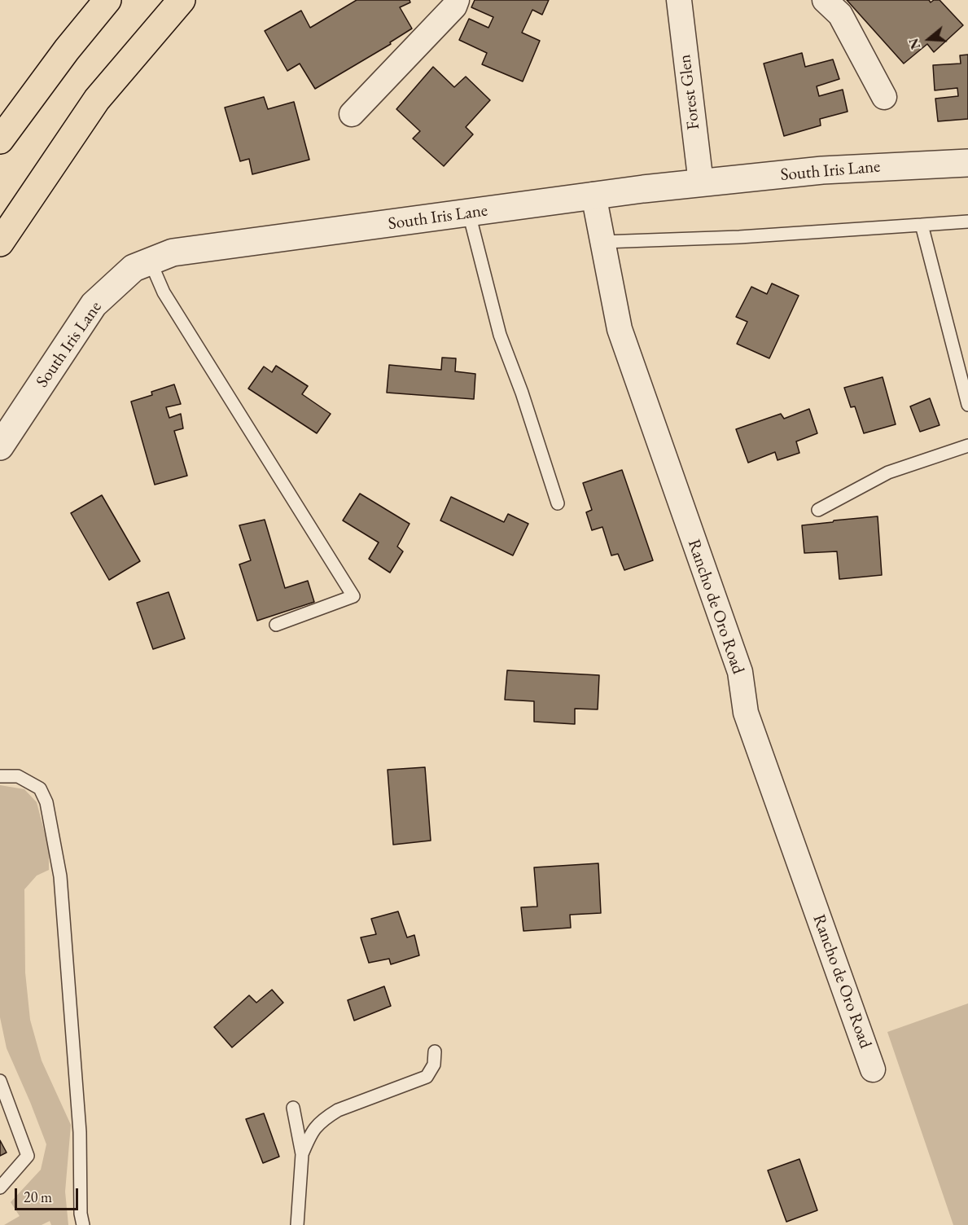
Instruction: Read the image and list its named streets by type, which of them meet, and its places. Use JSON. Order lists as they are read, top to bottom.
{
  "streets": {
    "street": ["Forest Glen", "South Iris Lane", "Rancho de Oro Road"]
  },
  "crossings": [
    ["Forest Glen", "South Iris Lane"],
    ["South Iris Lane", "Rancho de Oro Road"]
  ],
  "scale_bar": "20 m",
  "north": "left"
}
